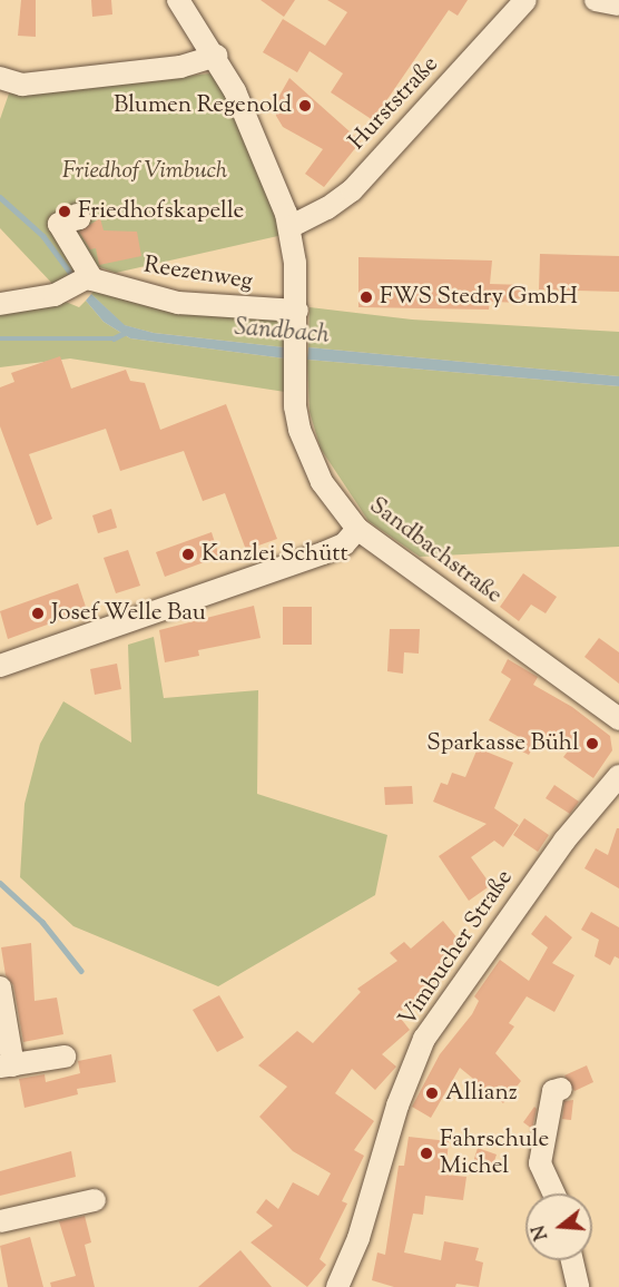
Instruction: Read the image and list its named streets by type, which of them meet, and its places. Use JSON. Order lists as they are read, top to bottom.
{
  "streets": {
    "street": [
      "Hurststraße",
      "Reezenweg",
      "Sandbachstraße",
      "Vimbucher Straße"
    ]
  },
  "crossings": [
    ["Hurststraße", "Sandbachstraße"],
    ["Reezenweg", "Sandbachstraße"]
  ],
  "water": ["Sandbach"],
  "parks": ["Friedhof Vimbuch"],
  "places": [
    "Blumen Regenold",
    "Friedhofskapelle",
    "FWS Stedry GmbH",
    "Kanzlei Schütt",
    "Josef Welle Bau",
    "Sparkasse Bühl",
    "Allianz",
    "Fahrschule Michel"
  ],
  "north": "left"
}
